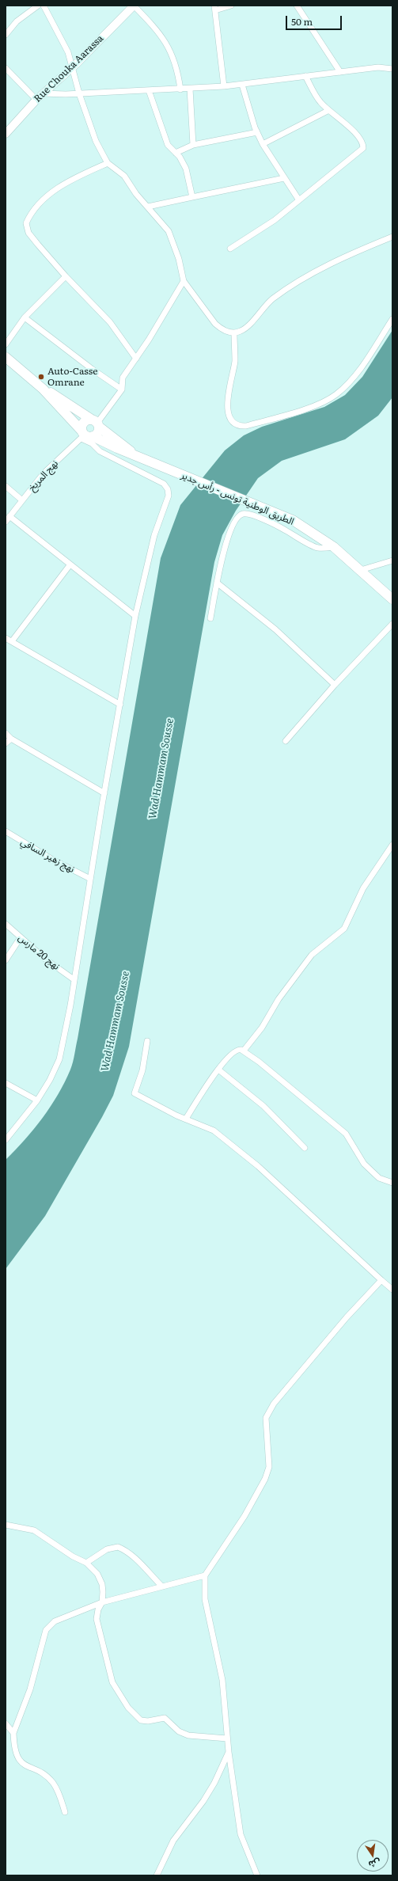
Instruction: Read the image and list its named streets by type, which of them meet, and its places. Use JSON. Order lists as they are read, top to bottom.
{
  "streets": {
    "main road": ["Rue Chouka Aarassa", "الطريق الوطنية تونس - رأس جدير"],
    "street": ["نهج المريخ", "نهج زهير السافي", "نهج 20 مارس"]
  },
  "crossings": [
    ["نهج المريخ", "الطريق الوطنية تونس - رأس جدير"]
  ],
  "water": ["Wad Hammam Sousse"],
  "places": ["Auto-Casse Omrane"],
  "scale_bar": "50 m",
  "north": "bottom"
}
